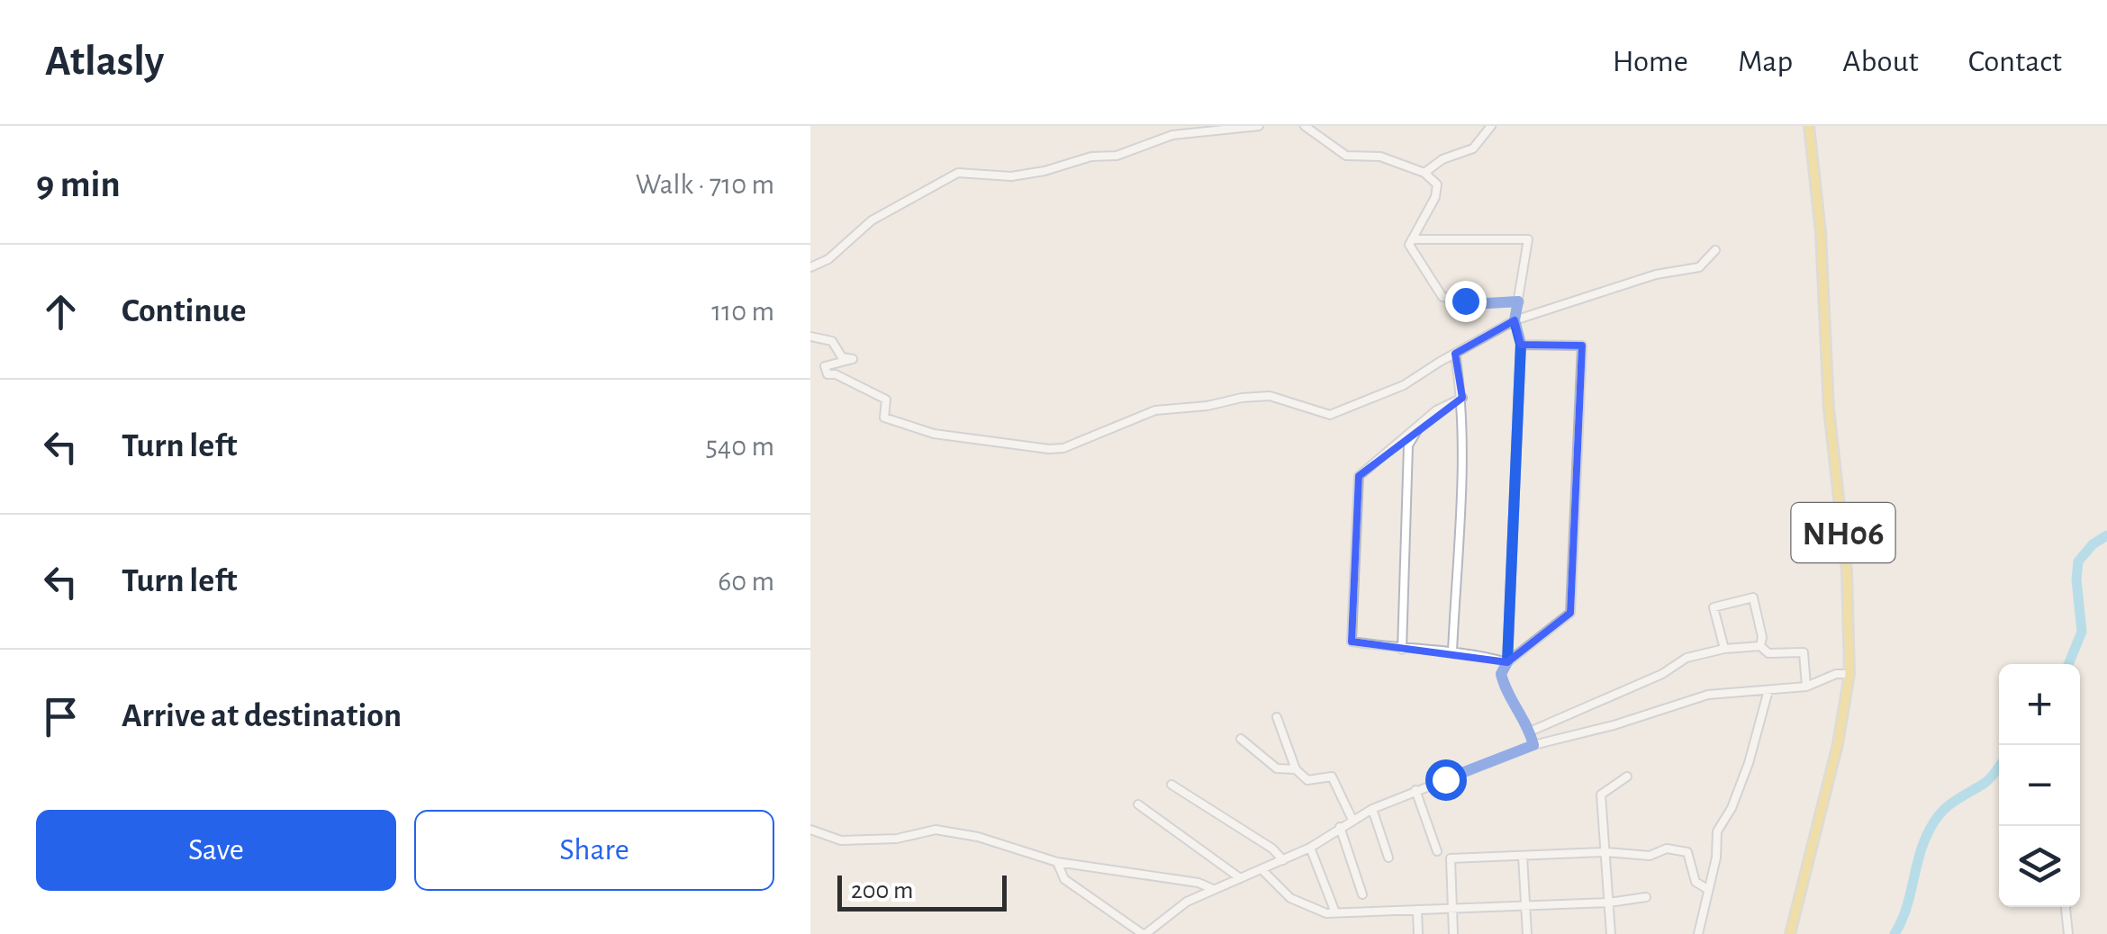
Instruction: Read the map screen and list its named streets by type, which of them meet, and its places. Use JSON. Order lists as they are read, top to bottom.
{
  "streets": {
    "main road": ["NH06"]
  },
  "scale_bar": "200 m",
  "page": {
    "header": "Atlasly",
    "nav": [
      "Home",
      "Map",
      "About",
      "Contact"
    ],
    "heading": ["9 min", "Walk · 710 m"],
    "list": [
      ["Continue", "110 m"],
      ["Turn left", "540 m"],
      ["Turn left", "60 m"],
      "Arrive at destination"
    ],
    "map_buttons": ["+", "−"],
    "buttons": ["Save", "Share"],
    "scale": "200 m"
  }
}
